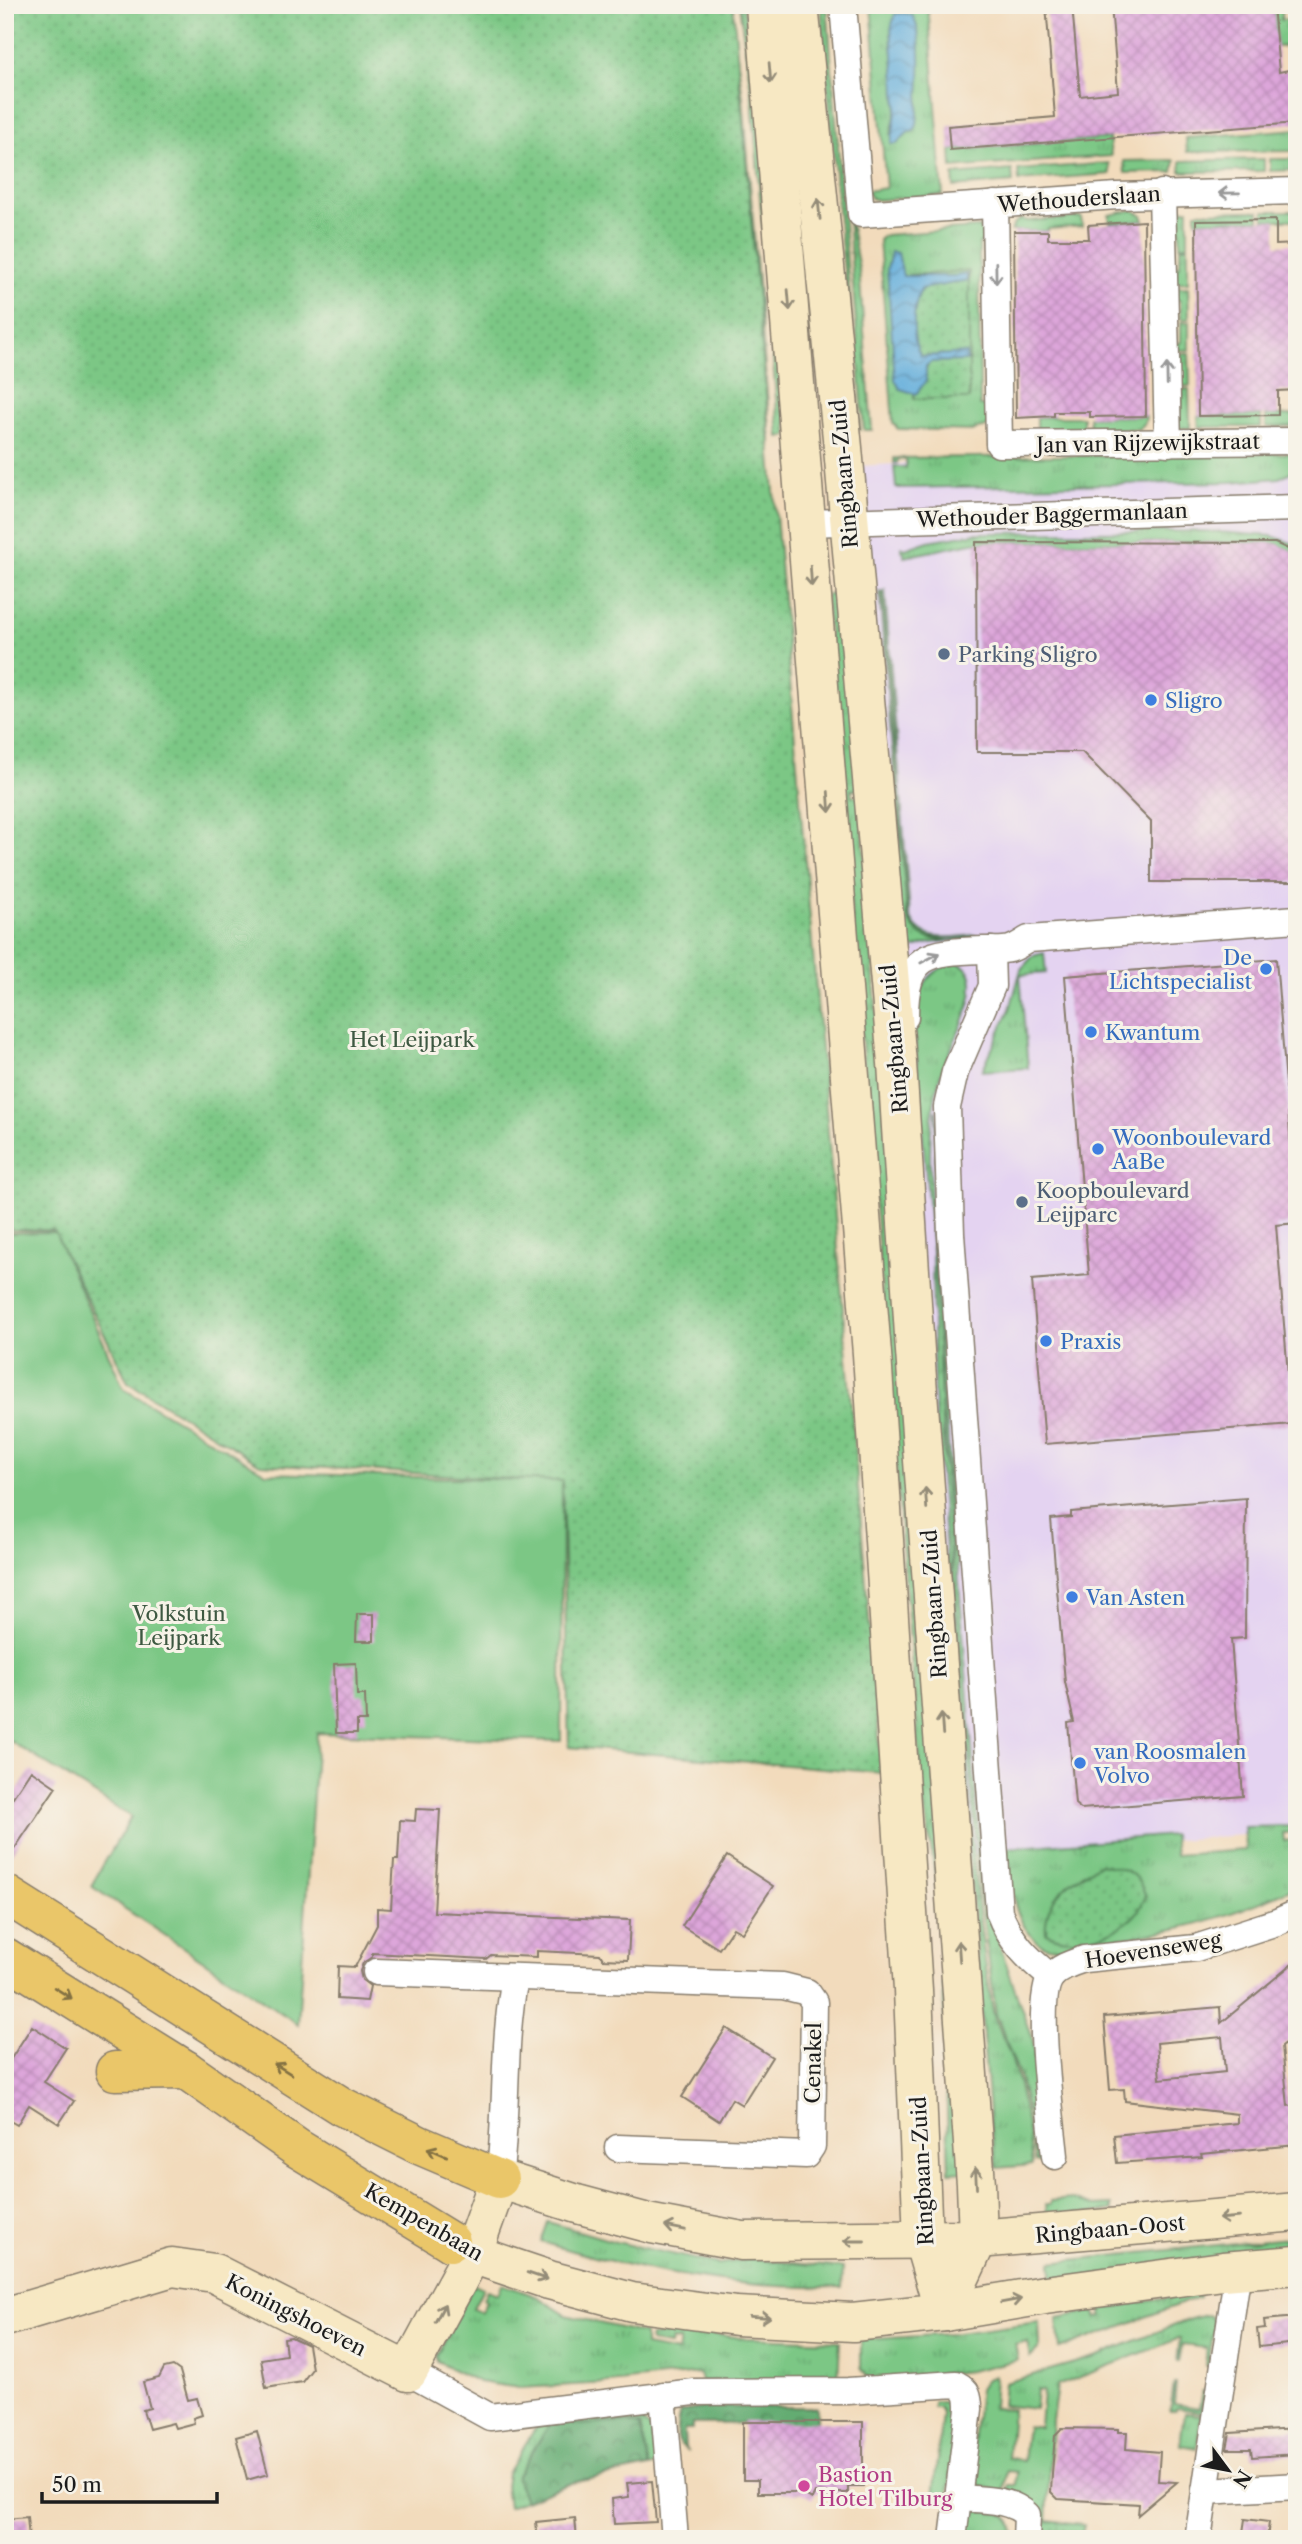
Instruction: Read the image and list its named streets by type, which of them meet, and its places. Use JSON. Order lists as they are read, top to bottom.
{
  "streets": {
    "highway": ["Kempenbaan"],
    "main road": ["Ringbaan-Zuid", "Ringbaan-Oost", "Koningshoeven"],
    "street": [
      "Wethouderslaan",
      "Jan van Rijzewijkstraat",
      "Wethouder Baggermanlaan",
      "Hoevenseweg",
      "Cenakel"
    ]
  },
  "crossings": [
    ["Wethouderslaan", "Jan van Rijzewijkstraat"],
    ["Ringbaan-Zuid", "Wethouder Baggermanlaan"],
    ["Ringbaan-Zuid", "Hoevenseweg"],
    ["Ringbaan-Zuid", "Kempenbaan"],
    ["Ringbaan-Zuid", "Ringbaan-Oost"],
    ["Kempenbaan", "Koningshoeven"]
  ],
  "parks": ["Het Leijpark", "Volkstuin Leijpark"],
  "places": [
    "Parking Sligro",
    "Sligro",
    "De Lichtspecialist",
    "Kwantum",
    "Woonboulevard AaBe",
    "Koopboulevard Leijparc",
    "Praxis",
    "Van Asten",
    "van Roosmalen Volvo",
    "Bastion Hotel Tilburg"
  ],
  "scale_bar": "50 m",
  "north": "bottom right"
}
